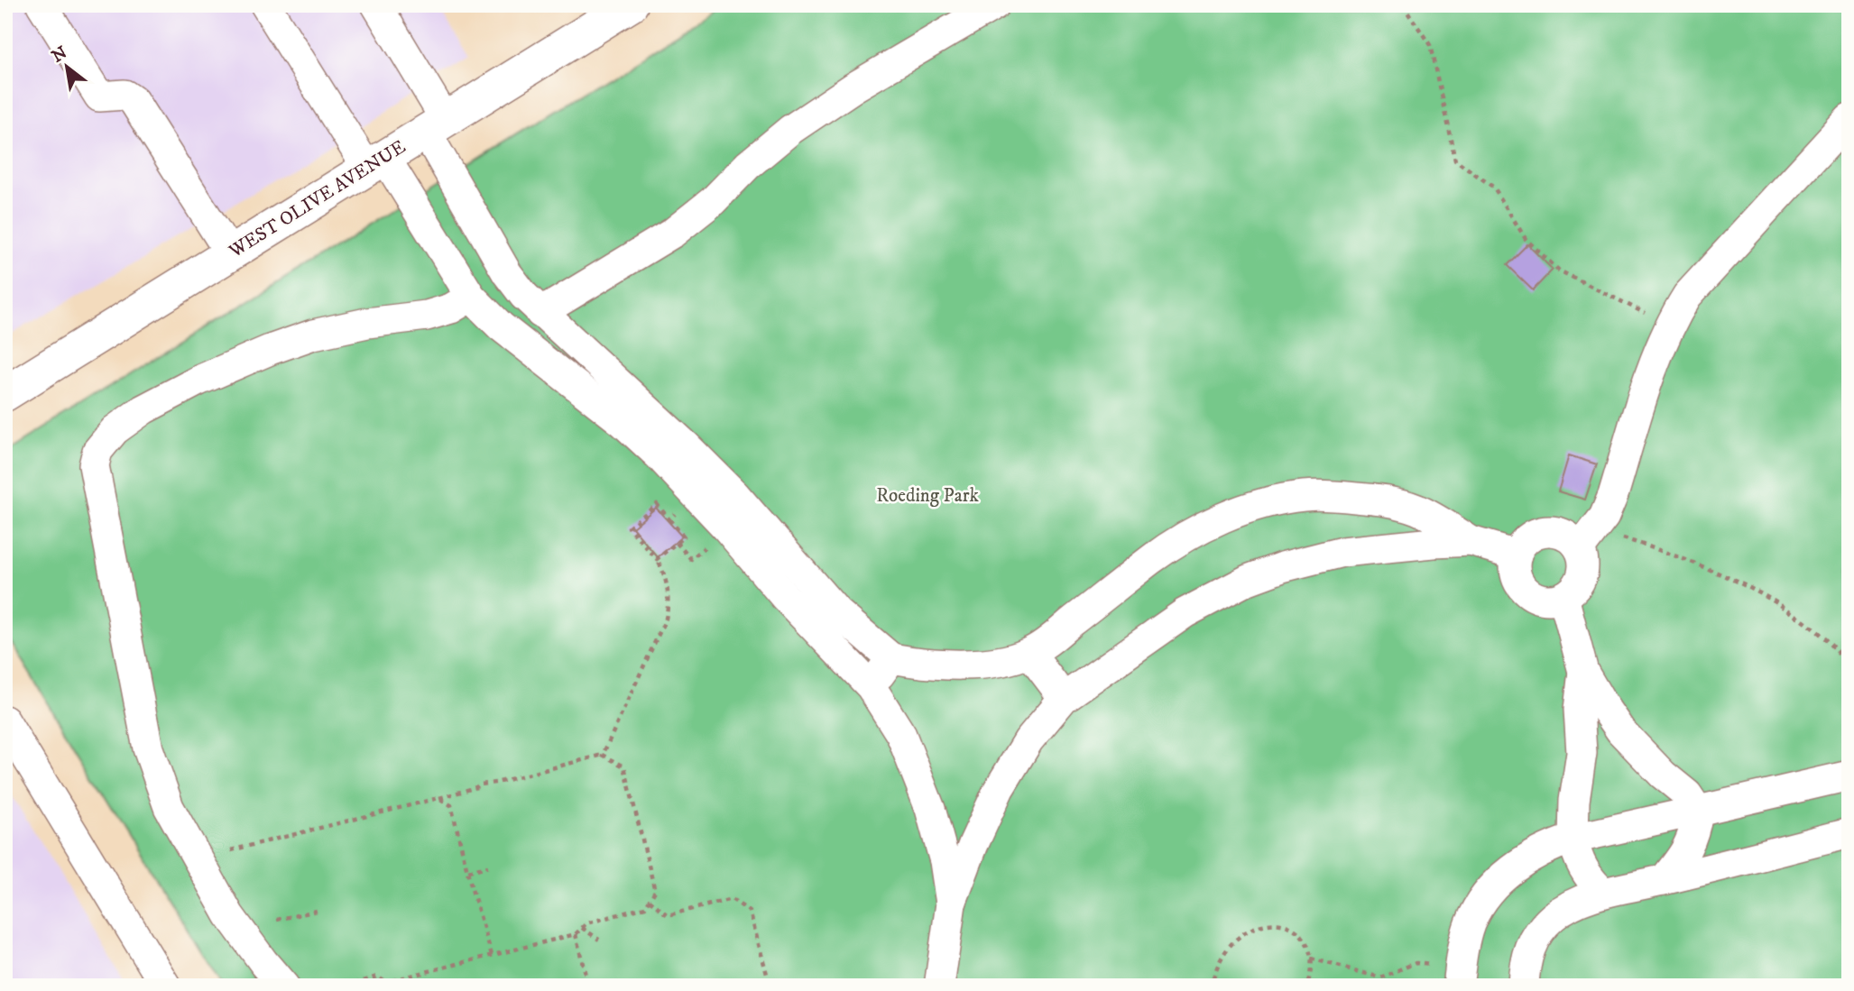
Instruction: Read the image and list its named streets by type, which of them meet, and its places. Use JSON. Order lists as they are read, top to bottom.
{
  "streets": {
    "main road": ["WEST OLIVE AVENUE"]
  },
  "parks": ["Roeding Park"],
  "north": "top left"
}
